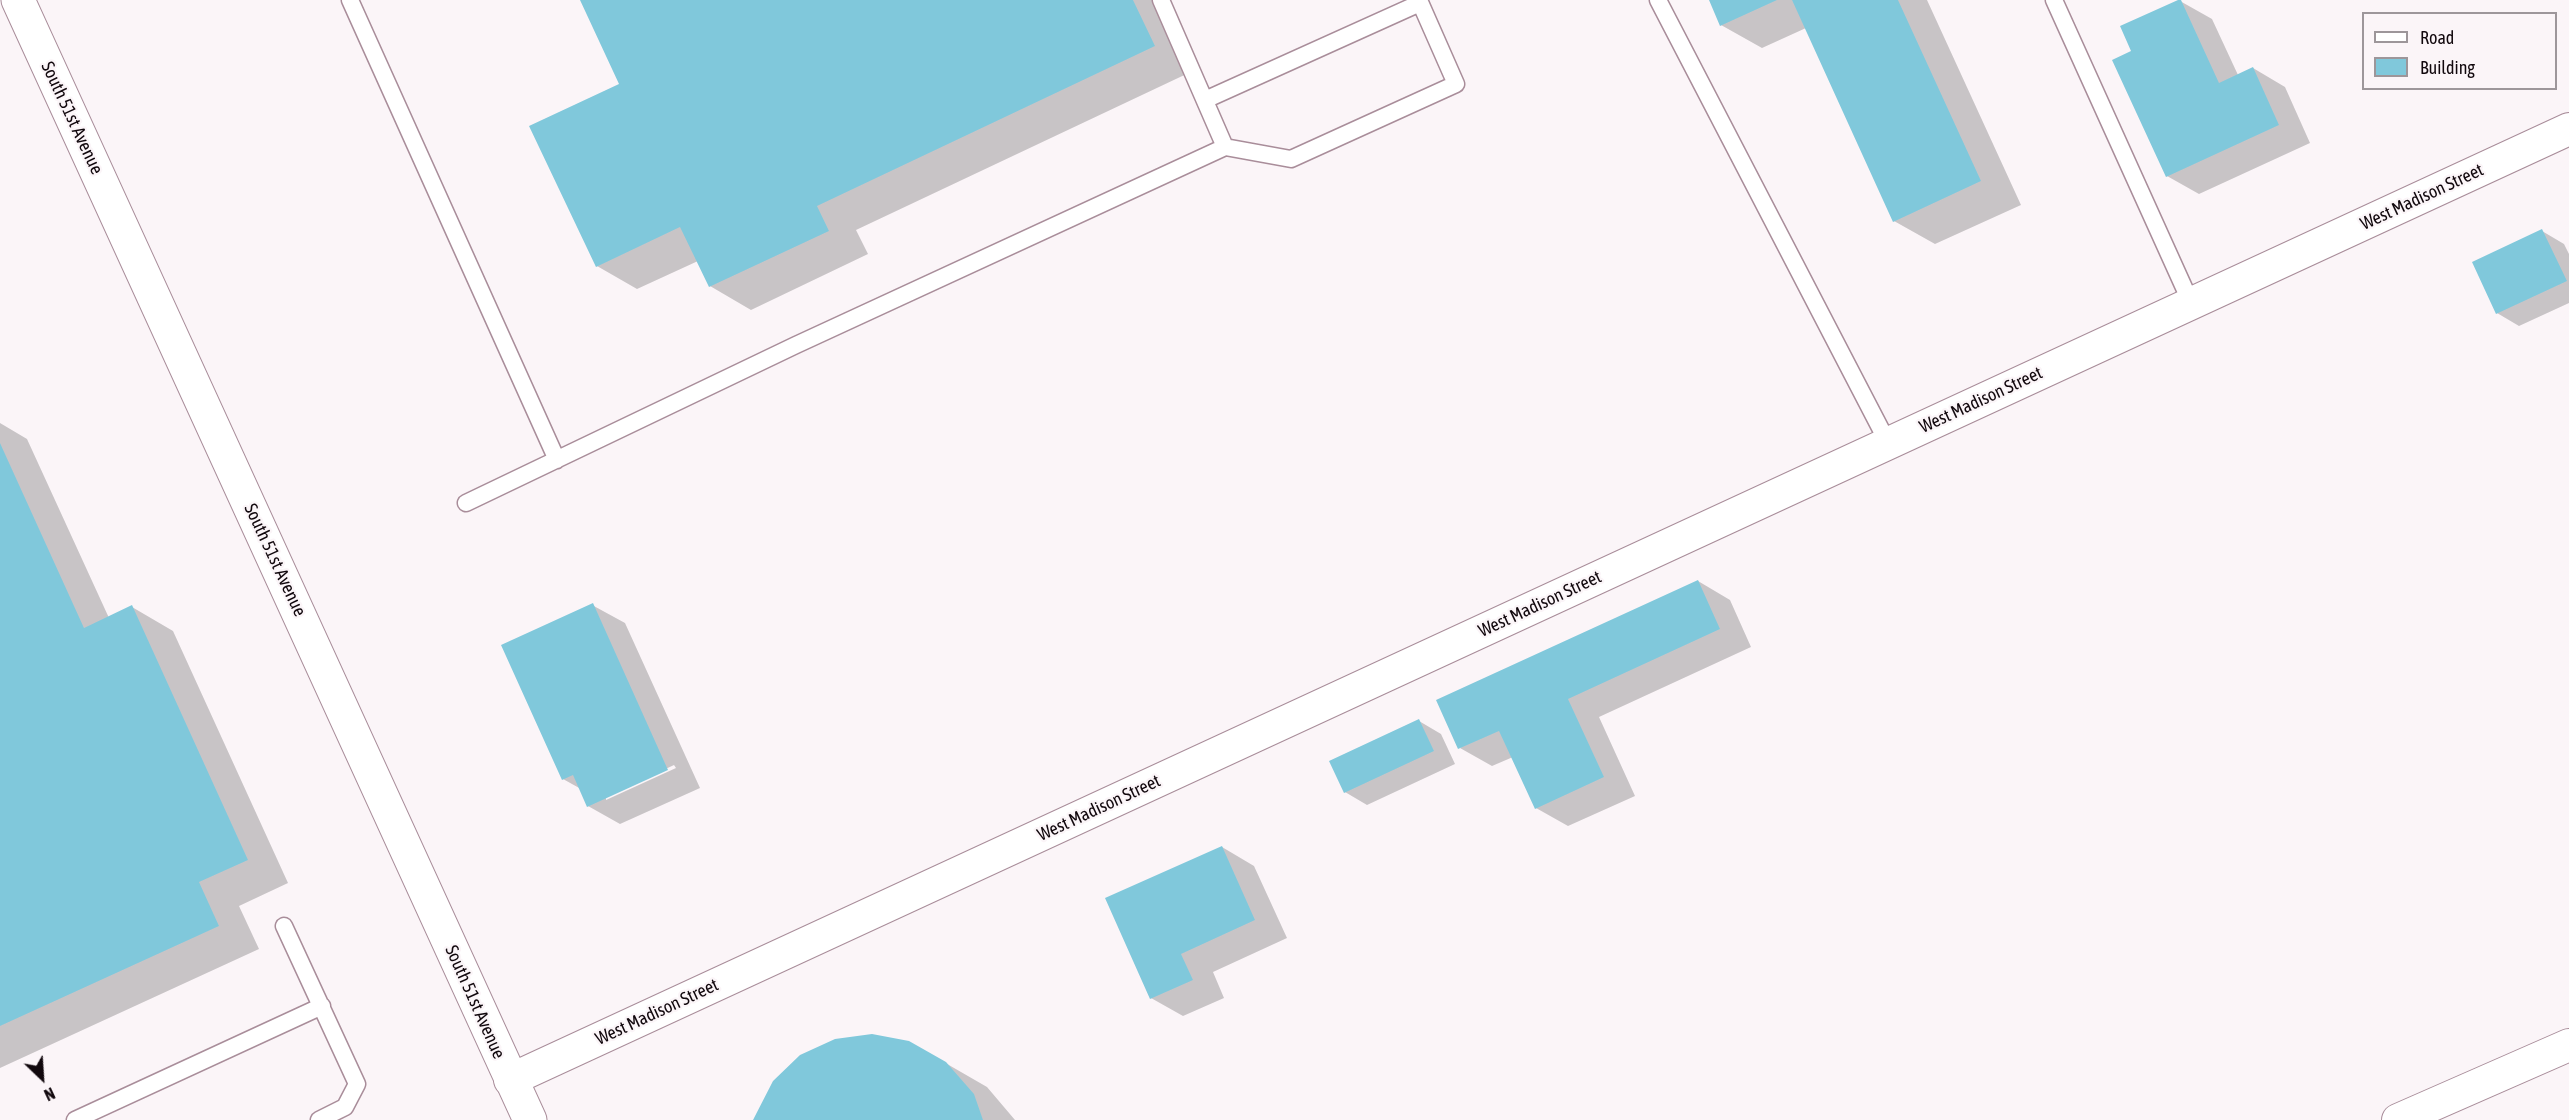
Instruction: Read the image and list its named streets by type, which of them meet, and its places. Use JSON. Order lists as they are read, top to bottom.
{
  "streets": {
    "main road": ["South 51st Avenue"],
    "street": ["West Madison Street"]
  },
  "crossings": [
    ["South 51st Avenue", "West Madison Street"]
  ],
  "legend": ["Road", "Building"],
  "north": "bottom right"
}
